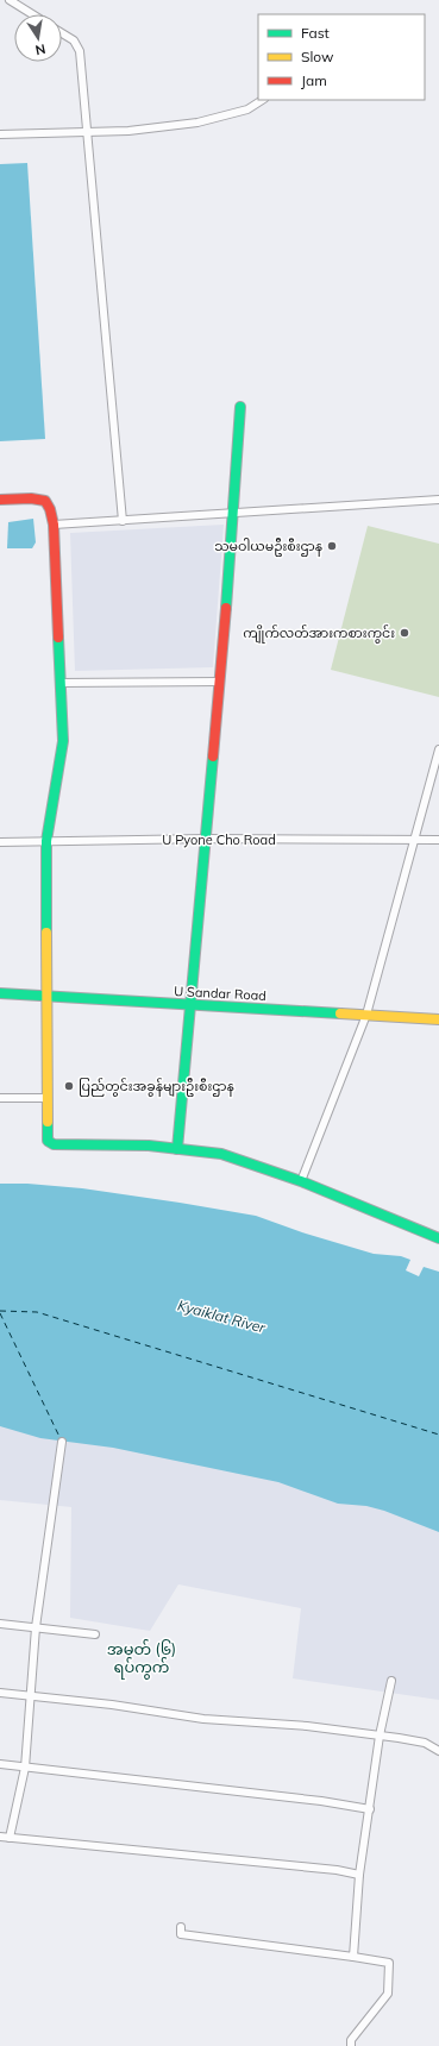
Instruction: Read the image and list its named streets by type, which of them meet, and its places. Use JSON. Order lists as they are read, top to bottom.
{
  "streets": {
    "street": ["U Pyone Cho Road", "U Sandar Road"]
  },
  "districts": ["အမှတ် (၆) ရပ်ကွက်"],
  "water": ["Kyaiklat River"],
  "places": ["သမဝါယမဦးစီးဌာန", "ကျိုက်လတ်အားကစားကွင်း", "ပြည်တွင်းအခွန်များဦးစီးဌာန"],
  "legend": ["Fast", "Slow", "Jam"],
  "north": "bottom"
}
